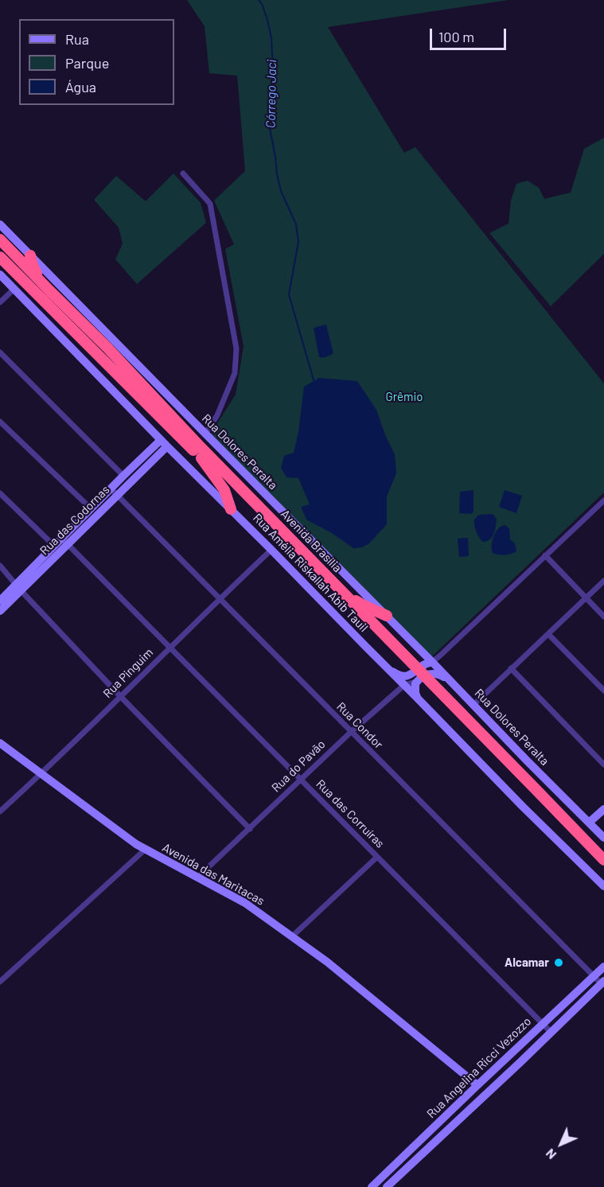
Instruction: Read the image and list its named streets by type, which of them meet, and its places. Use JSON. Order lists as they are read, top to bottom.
{
  "streets": {
    "highway": ["Avenida Brasília"],
    "main road": [
      "Rua Dolores Peralta",
      "Rua das Codornas",
      "Rua Amélia Riskallah Abib Tauil",
      "Avenida das Maritacas",
      "Rua Angelina Ricci Vezozzo"
    ],
    "street": [
      "Rua Pinguim",
      "Rua Condor",
      "Rua do Pavão",
      "Rua das Corruíras"
    ]
  },
  "crossings": [
    ["Rua das Codornas", "Rua Amélia Riskallah Abib Tauil"],
    ["Rua das Codornas", "Rua Condor"],
    ["Rua das Codornas", "Rua das Corruíras"],
    ["Avenida Brasília", "Rua do Pavão"],
    ["Rua Amélia Riskallah Abib Tauil", "Rua Pinguim"],
    ["Rua Amélia Riskallah Abib Tauil", "Rua do Pavão"],
    ["Rua Pinguim", "Rua Condor"],
    ["Rua Pinguim", "Rua das Corruíras"],
    ["Rua Pinguim", "Avenida das Maritacas"],
    ["Rua Condor", "Rua do Pavão"],
    ["Rua Condor", "Rua Angelina Ricci Vezozzo"],
    ["Rua do Pavão", "Rua das Corruíras"],
    ["Rua do Pavão", "Avenida das Maritacas"],
    ["Rua das Corruíras", "Rua Angelina Ricci Vezozzo"],
    ["Avenida das Maritacas", "Rua Angelina Ricci Vezozzo"]
  ],
  "water": ["Córrego Jaci"],
  "parks": ["Grêmio"],
  "places": ["Alcamar"],
  "legend": ["Rua", "Parque", "Água"],
  "scale_bar": "100 m",
  "north": "bottom left"
}
